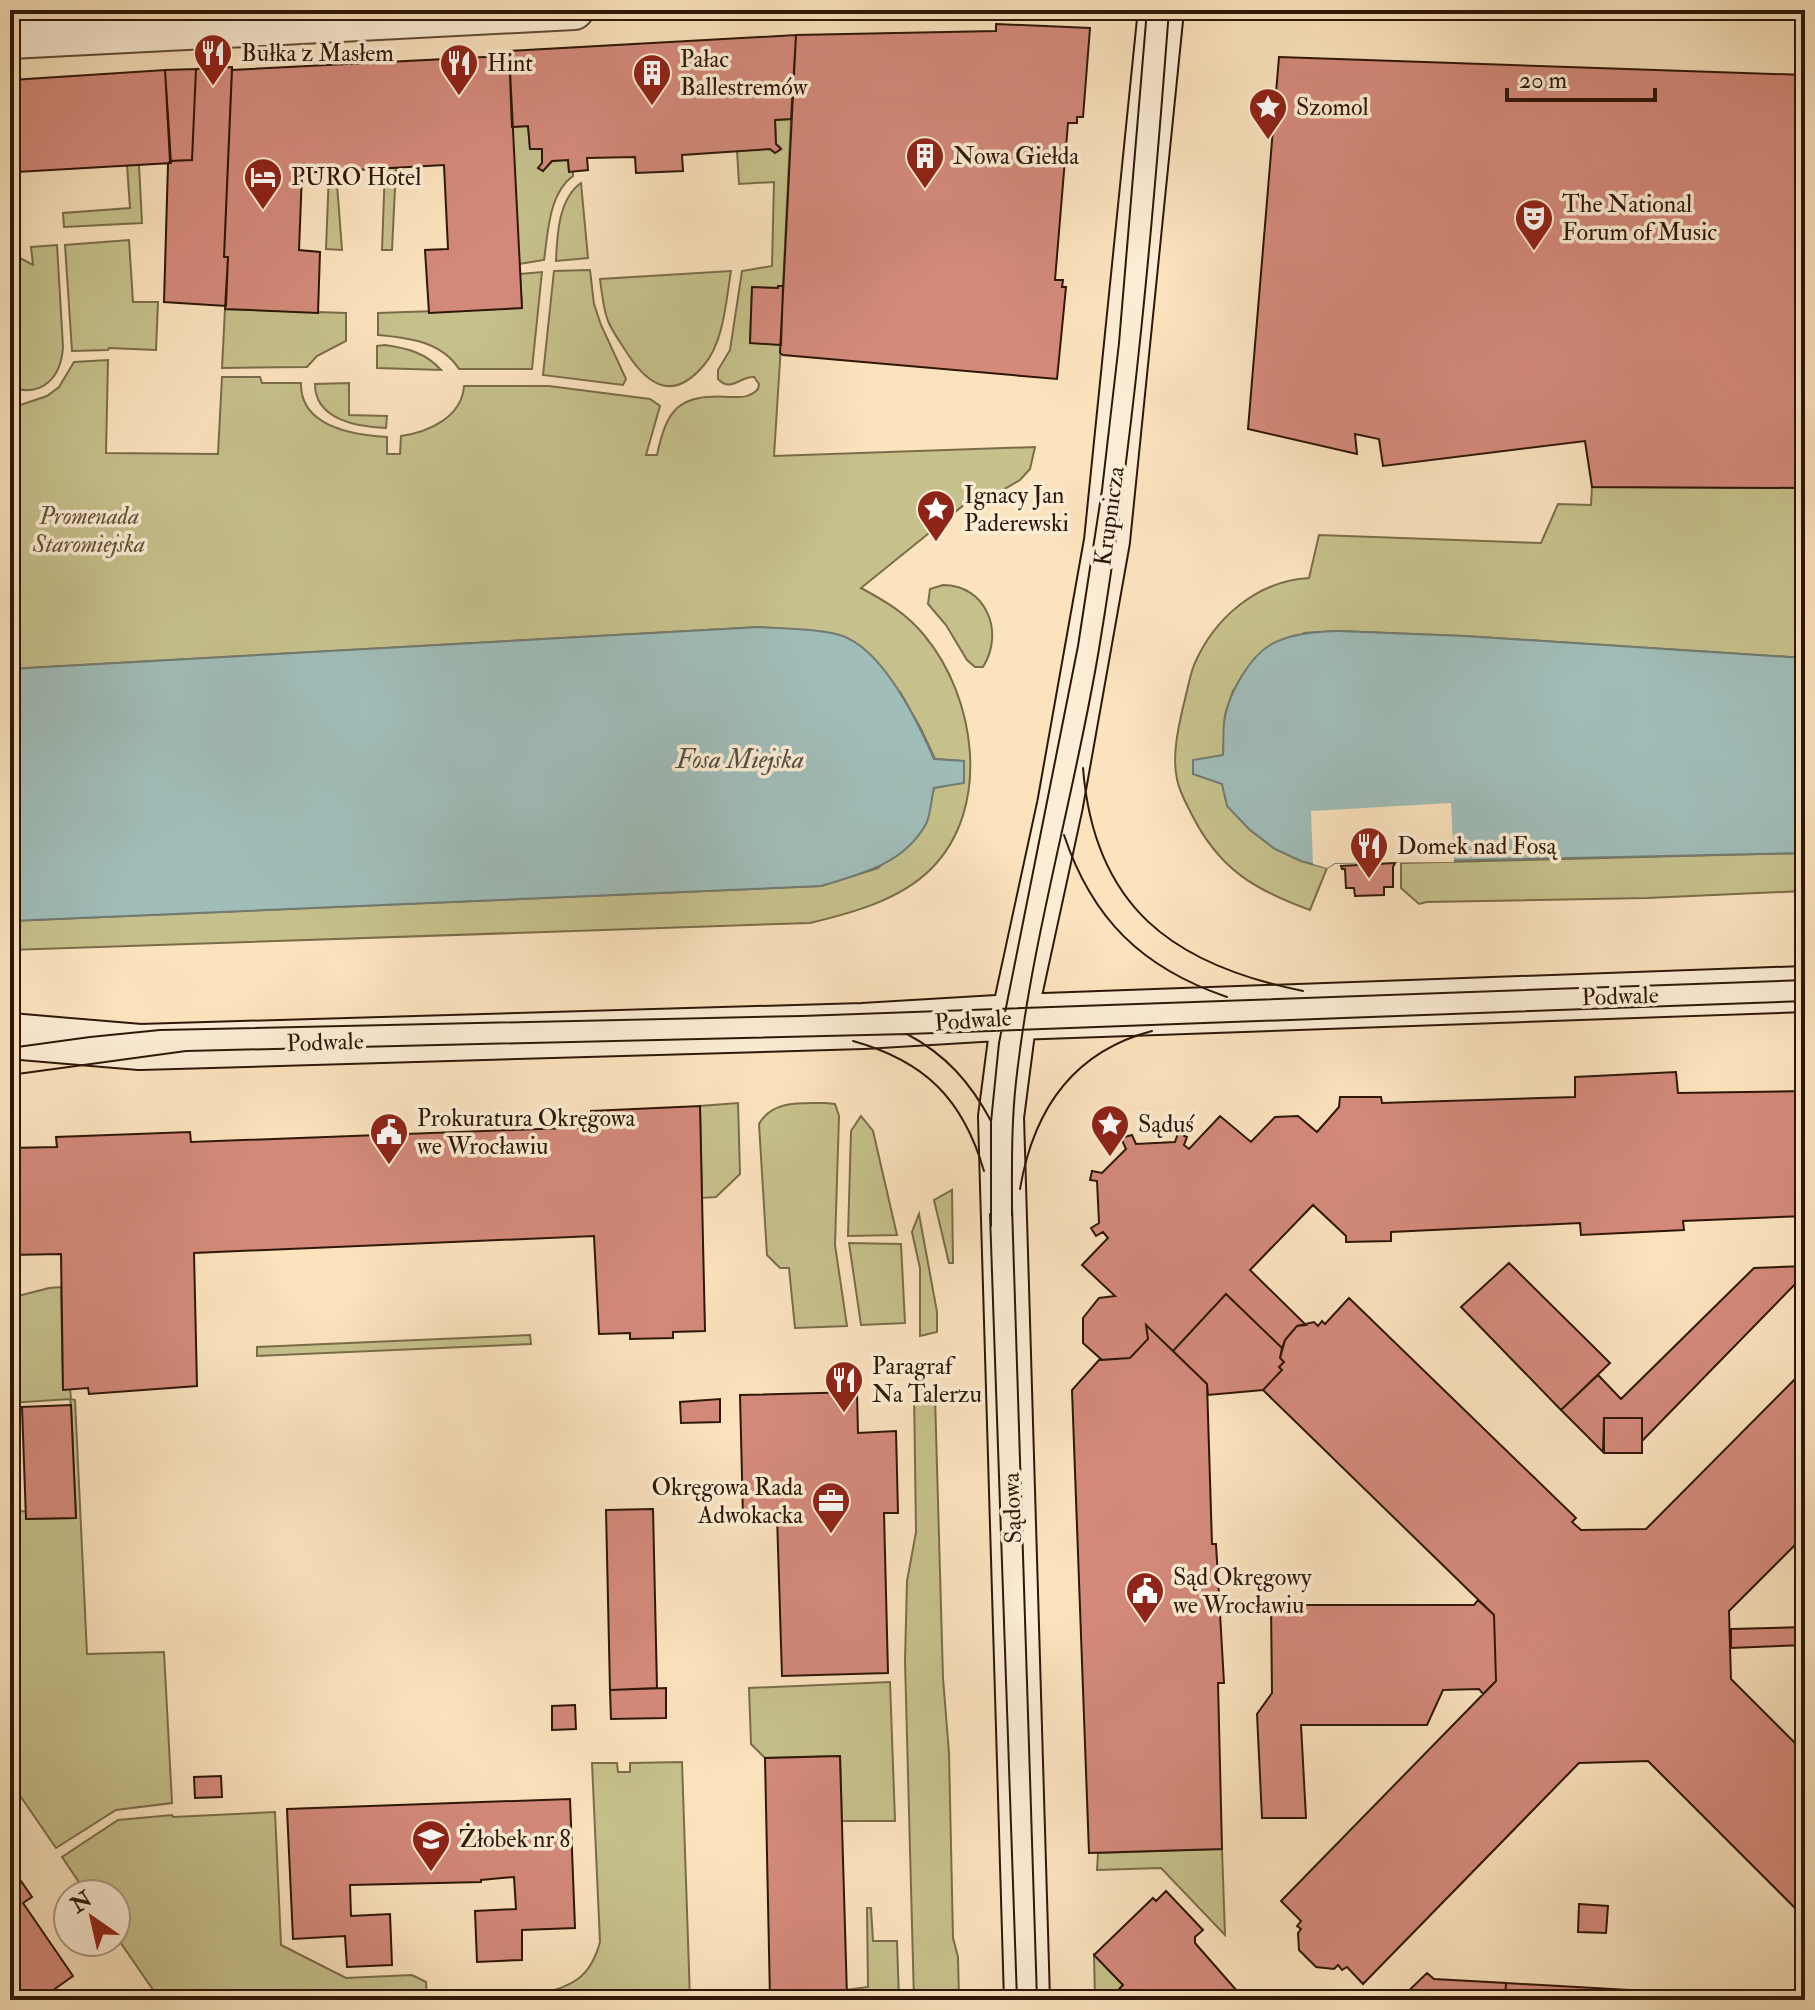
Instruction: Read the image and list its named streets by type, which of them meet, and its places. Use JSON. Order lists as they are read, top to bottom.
{
  "streets": {
    "street": ["Krupnicza", "Podwale", "Sądowa"]
  },
  "crossings": [
    ["Krupnicza", "Podwale"],
    ["Krupnicza", "Sądowa"],
    ["Podwale", "Sądowa"]
  ],
  "water": ["Fosa Miejska"],
  "parks": ["Promenada Staromiejska"],
  "places": {
    "restaurant": [
      "Bułka z Masłem",
      "Hint",
      "Domek nad Fosą",
      "Paragraf Na Talerzu"
    ],
    "building": ["Pałac Ballestremów", "Nowa Giełda"],
    "place": ["Szomol", "Ignacy Jan Paderewski", "Sąduś"],
    "hotel": ["PURO Hotel"],
    "theatre": ["The National Forum of Music"],
    "public building": ["Prokuratura Okręgowa we Wrocławiu", "Sąd Okręgowy we Wrocławiu"],
    "office": ["Okręgowa Rada Adwokacka"],
    "school or university": ["Żłobek nr 8"]
  },
  "scale_bar": "20 m",
  "north": "top left"
}
